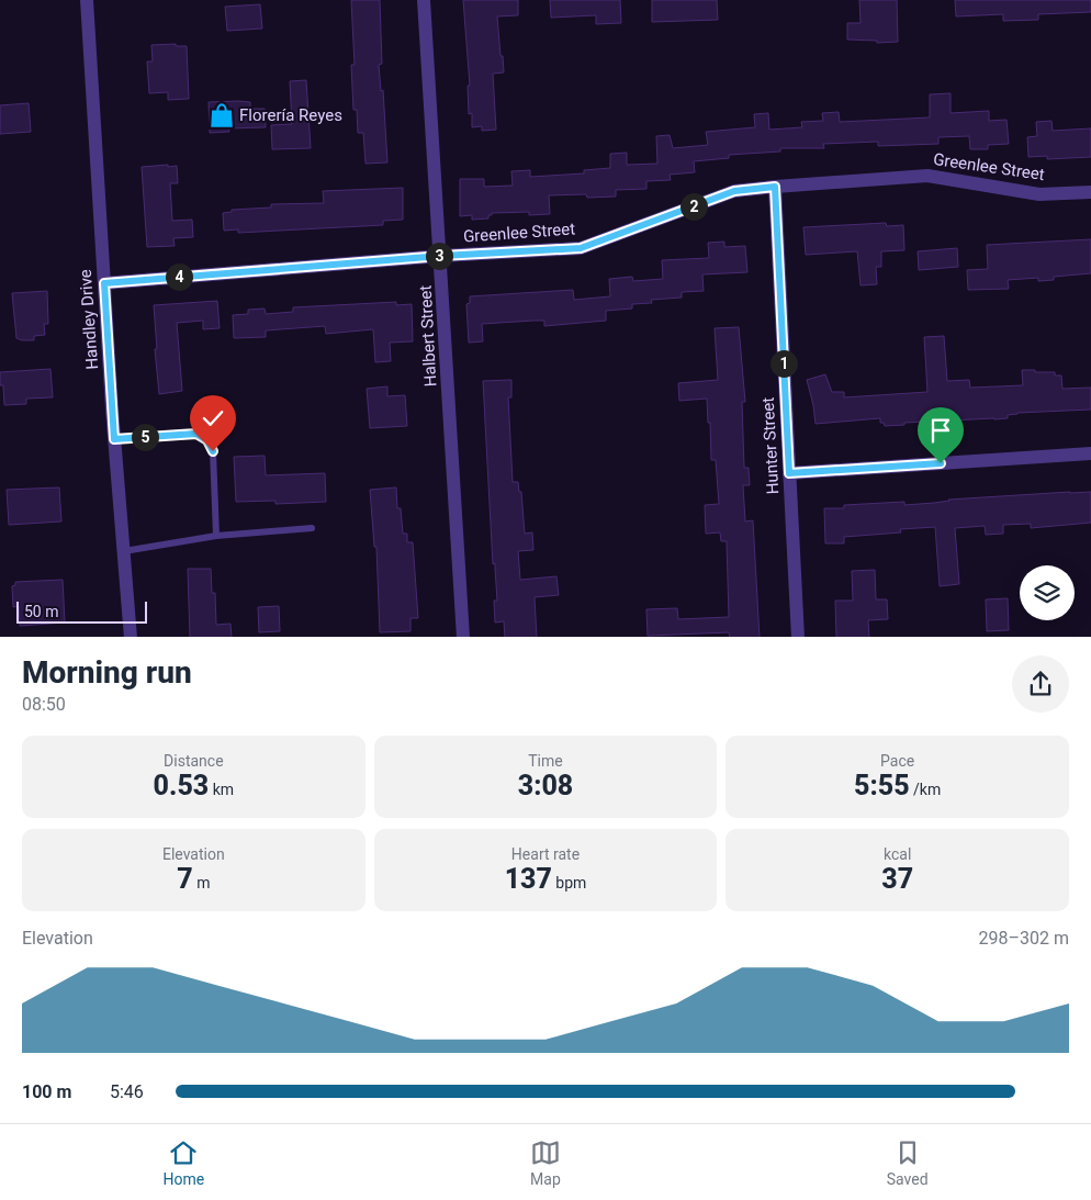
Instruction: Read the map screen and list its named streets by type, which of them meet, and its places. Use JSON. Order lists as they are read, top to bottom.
{
  "streets": {
    "street": [
      "Greenlee Street",
      "Handley Drive",
      "Halbert Street",
      "Hunter Street"
    ]
  },
  "crossings": [
    ["Greenlee Street", "Handley Drive"],
    ["Greenlee Street", "Halbert Street"],
    ["Greenlee Street", "Hunter Street"]
  ],
  "places": {
    "shop": ["Florería Reyes"]
  },
  "scale_bar": "50 m",
  "page": {
    "pins": [
      "2",
      "3",
      "4",
      "1",
      "5"
    ],
    "scale": "50 m",
    "heading": ["Morning run", "08:50"],
    "stats": [
      ["Distance", "0.53 km"],
      ["Time", "3:08"],
      ["Pace", "5:55 /km"],
      ["Elevation", "7 m"],
      ["Heart rate", "137 bpm"],
      ["kcal", "37"]
    ],
    "chart": ["Elevation", "298–302 m"],
    "list": [
      {
        "name": "100 m",
        "note": "5:46"
      }
    ],
    "tabs": ["Home", "Map", "Saved"]
  }
}
